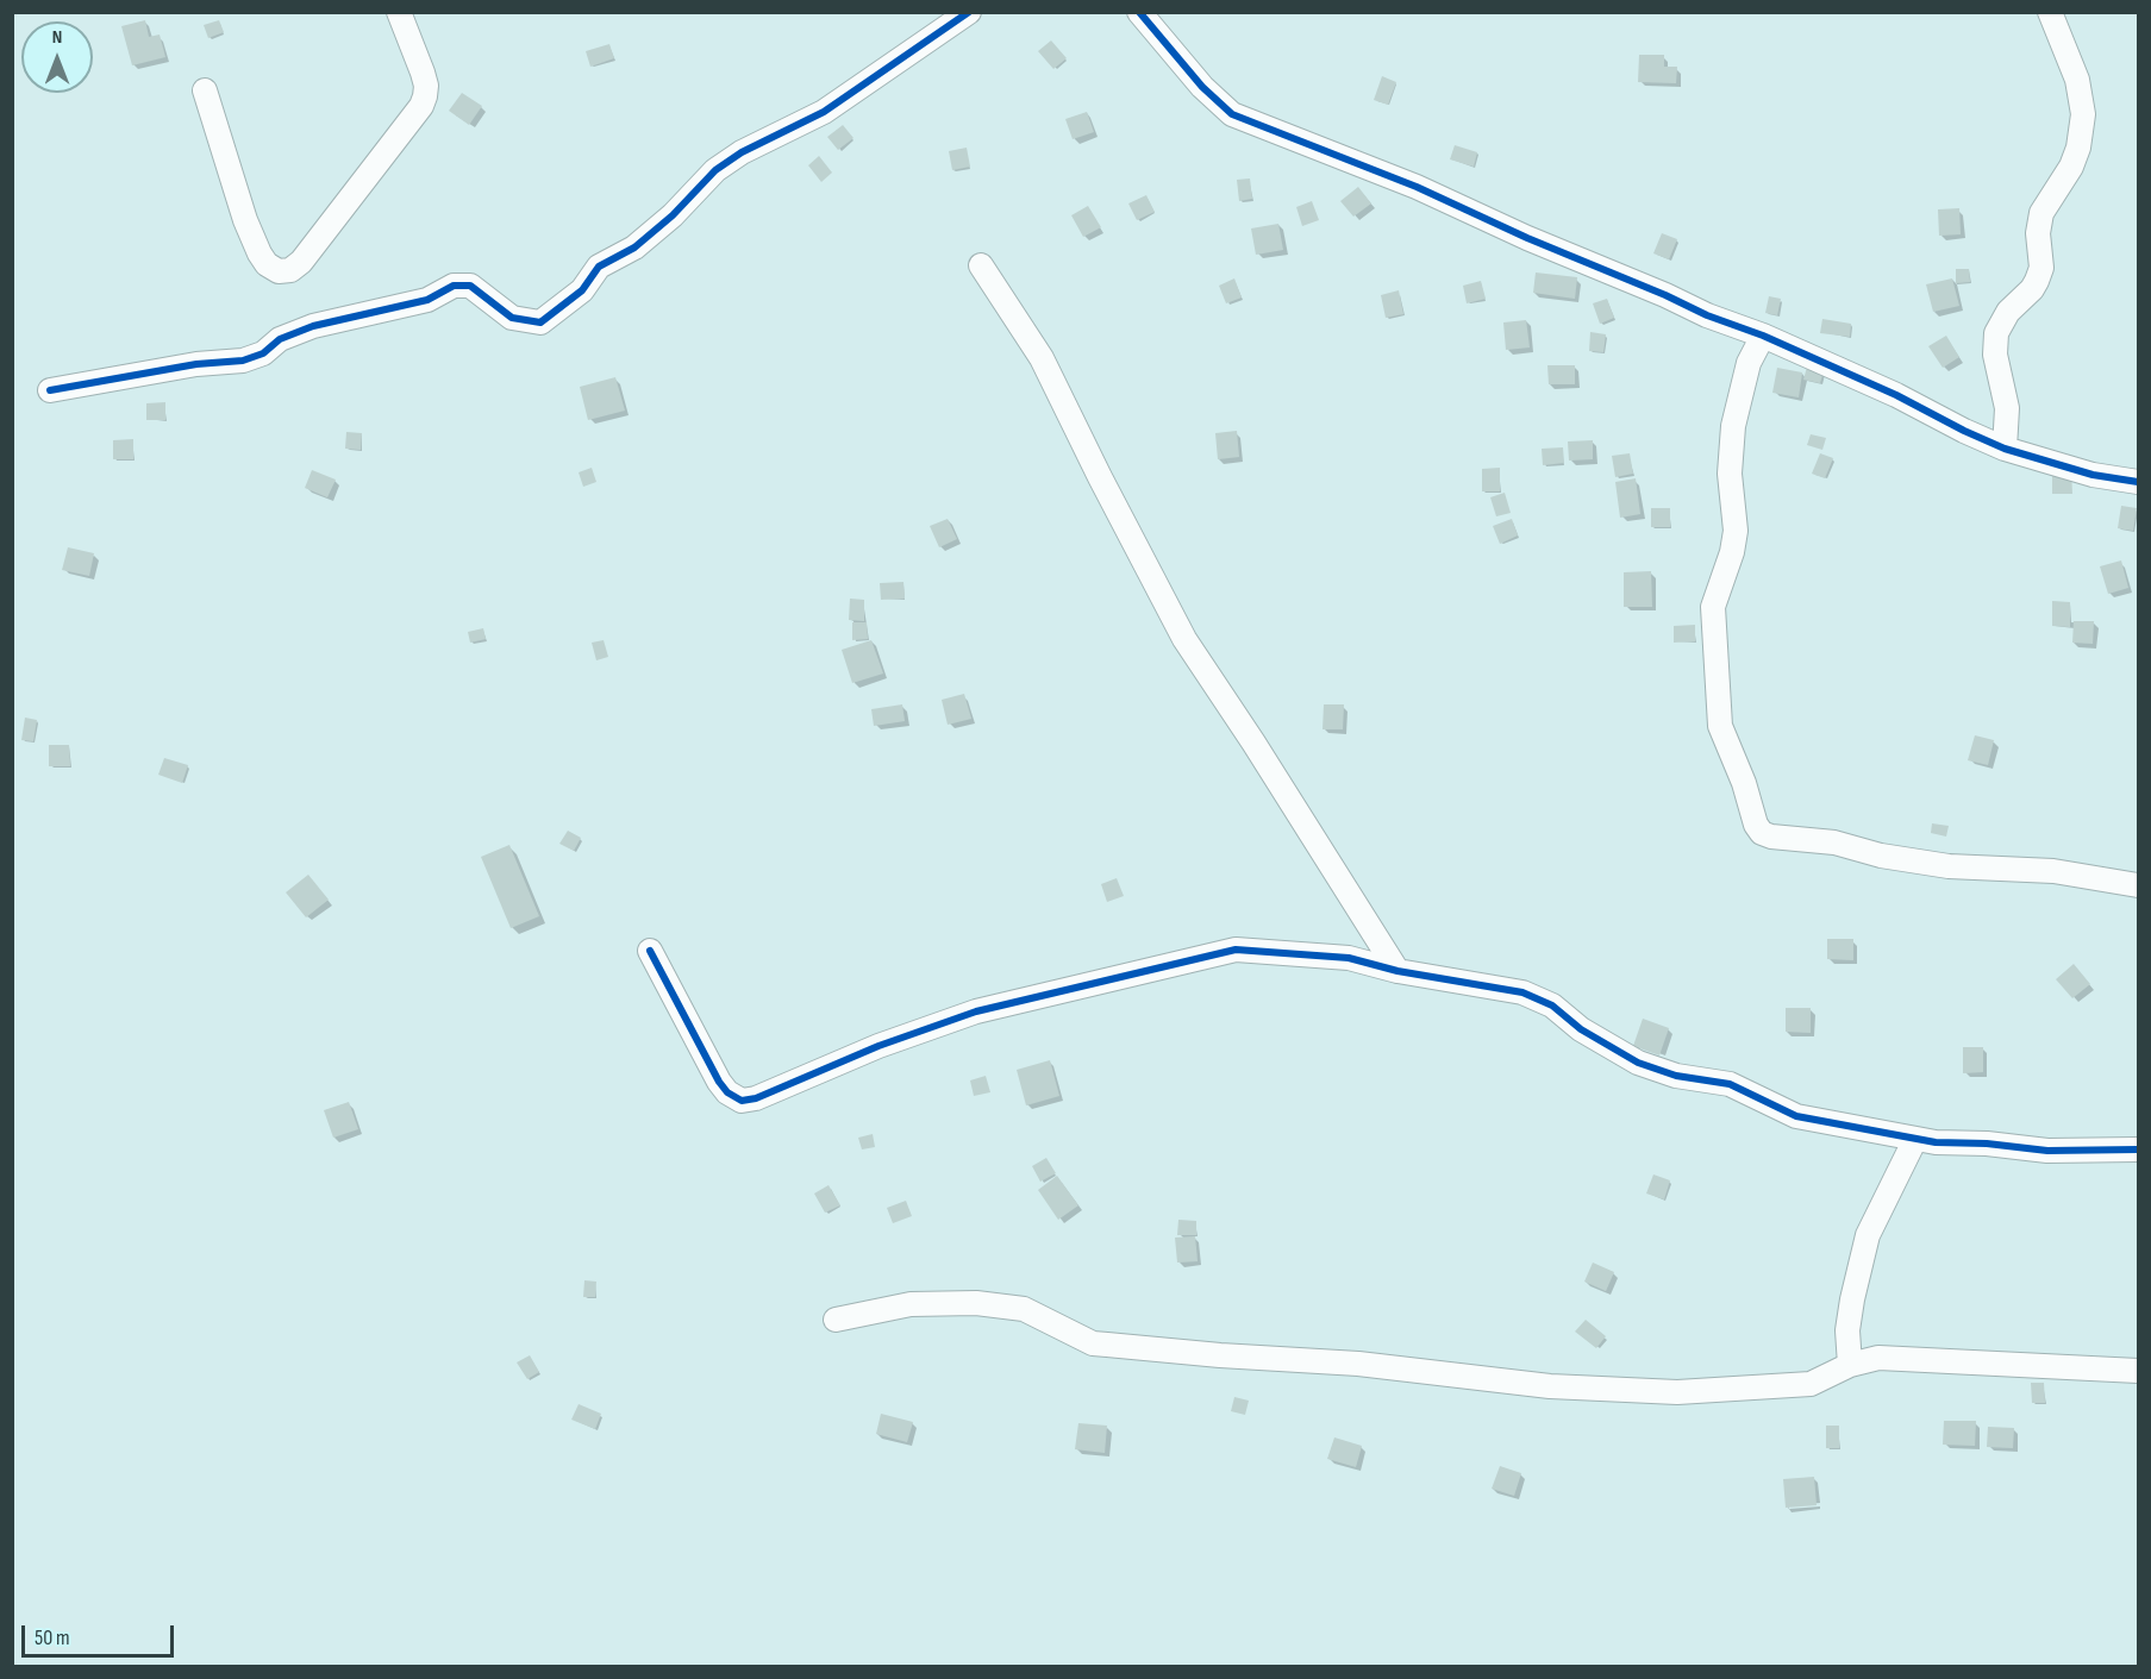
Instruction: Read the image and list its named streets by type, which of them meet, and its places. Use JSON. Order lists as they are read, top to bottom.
{
  "scale_bar": "50 m",
  "north": "top"
}
